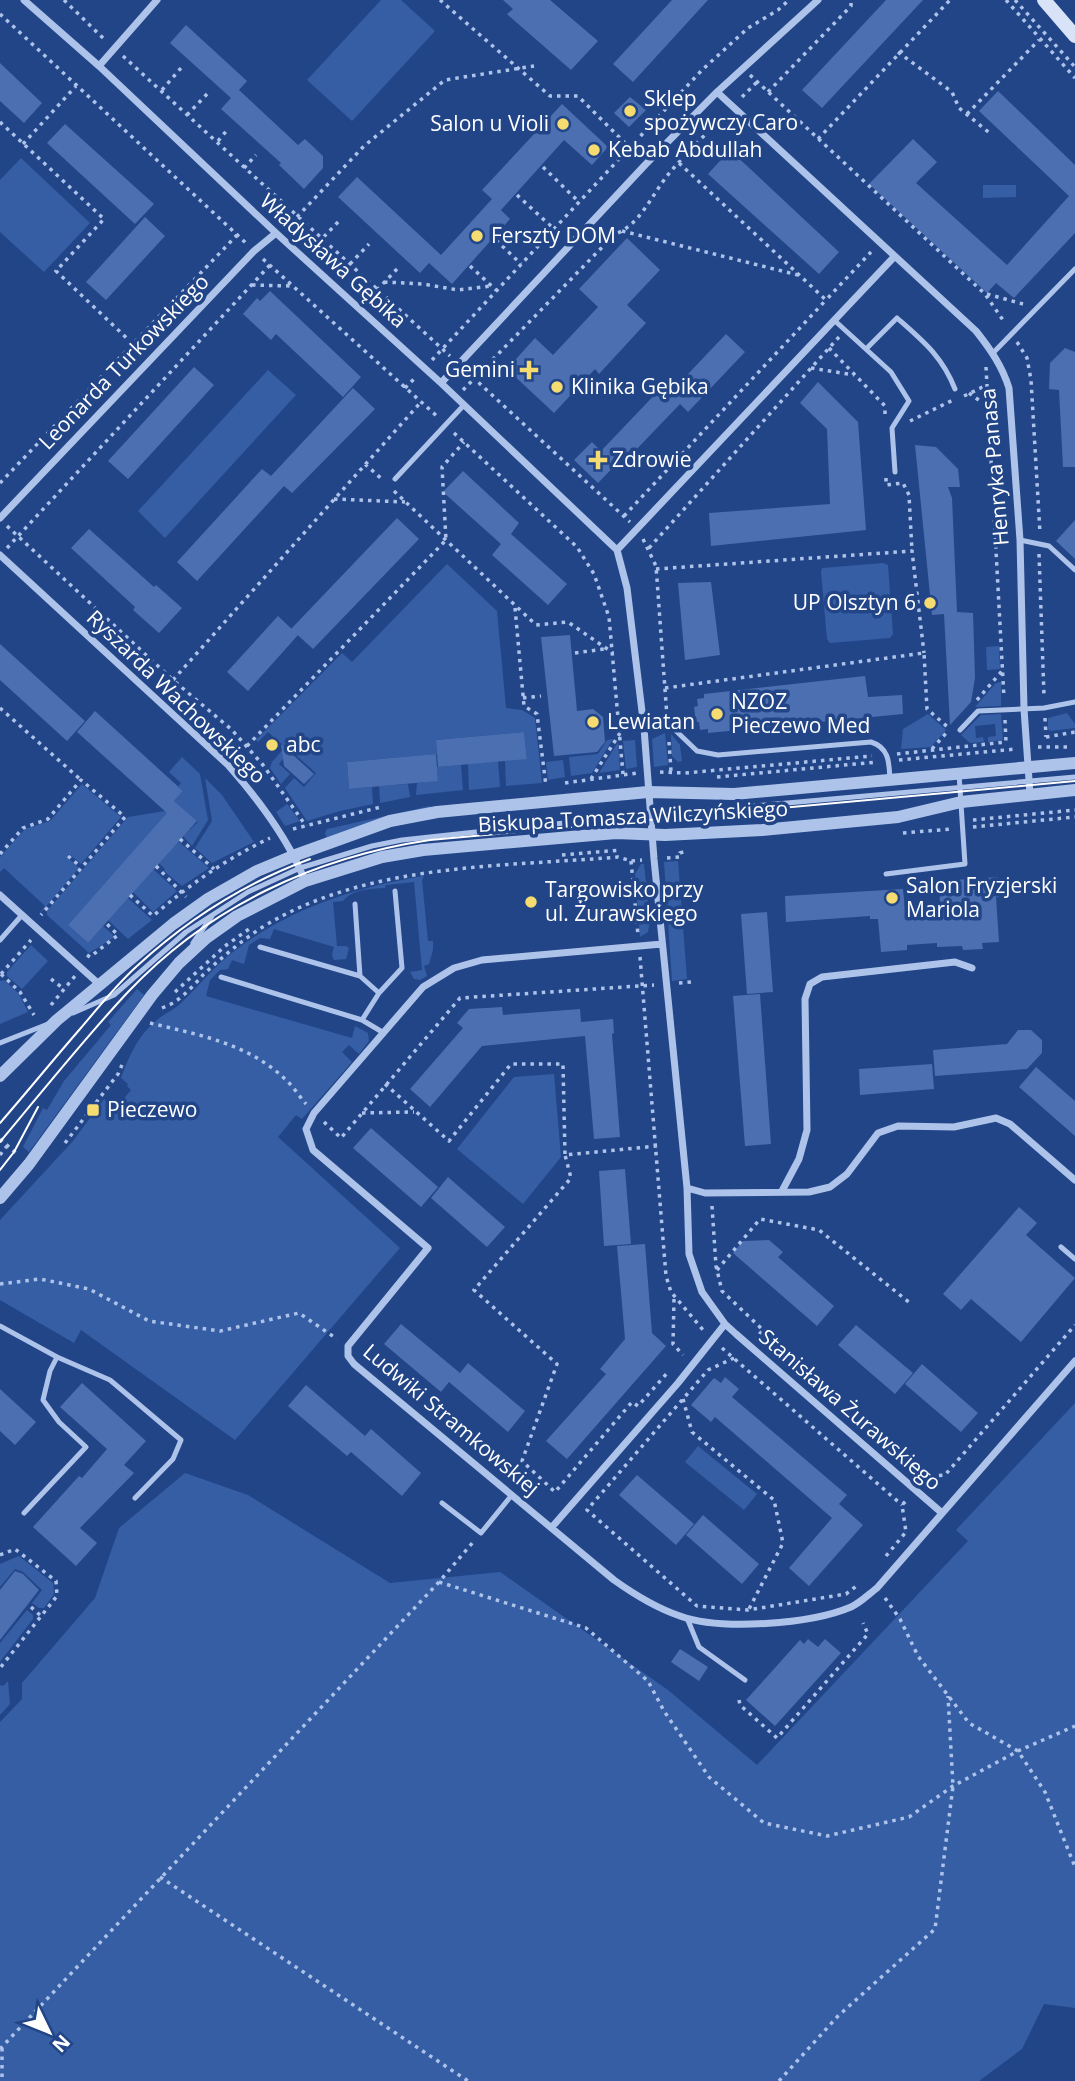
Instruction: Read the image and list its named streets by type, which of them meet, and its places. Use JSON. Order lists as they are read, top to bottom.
{
  "streets": {
    "street": [
      "Władysława Gębika",
      "Leonarda Turkowskiego",
      "Henryka Panasa",
      "Ryszarda Wachowskiego",
      "Biskupa Tomasza Wilczyńskiego",
      "Stanisława Żurawskiego",
      "Ludwiki Stramkowskiej"
    ]
  },
  "crossings": [
    ["Władysława Gębika", "Leonarda Turkowskiego"],
    ["Henryka Panasa", "Biskupa Tomasza Wilczyńskiego"],
    ["Ryszarda Wachowskiego", "Biskupa Tomasza Wilczyńskiego"],
    ["Biskupa Tomasza Wilczyńskiego", "Stanisława Żurawskiego"],
    ["Stanisława Żurawskiego", "Ludwiki Stramkowskiej"]
  ],
  "places": {
    "other": [
      "Sklep spożywczy Caro",
      "Salon u Violi",
      "Kebab Abdullah",
      "Ferszty DOM",
      "Klinika Gębika",
      "UP Olsztyn 6",
      "NZOZ Pieczewo Med",
      "Lewiatan",
      "abc",
      "Salon Fryzjerski Mariola",
      "Targowisko przy ul. Żurawskiego"
    ],
    "health": ["Gemini", "Zdrowie"],
    "transit": ["Pieczewo"]
  },
  "north": "bottom right"
}
